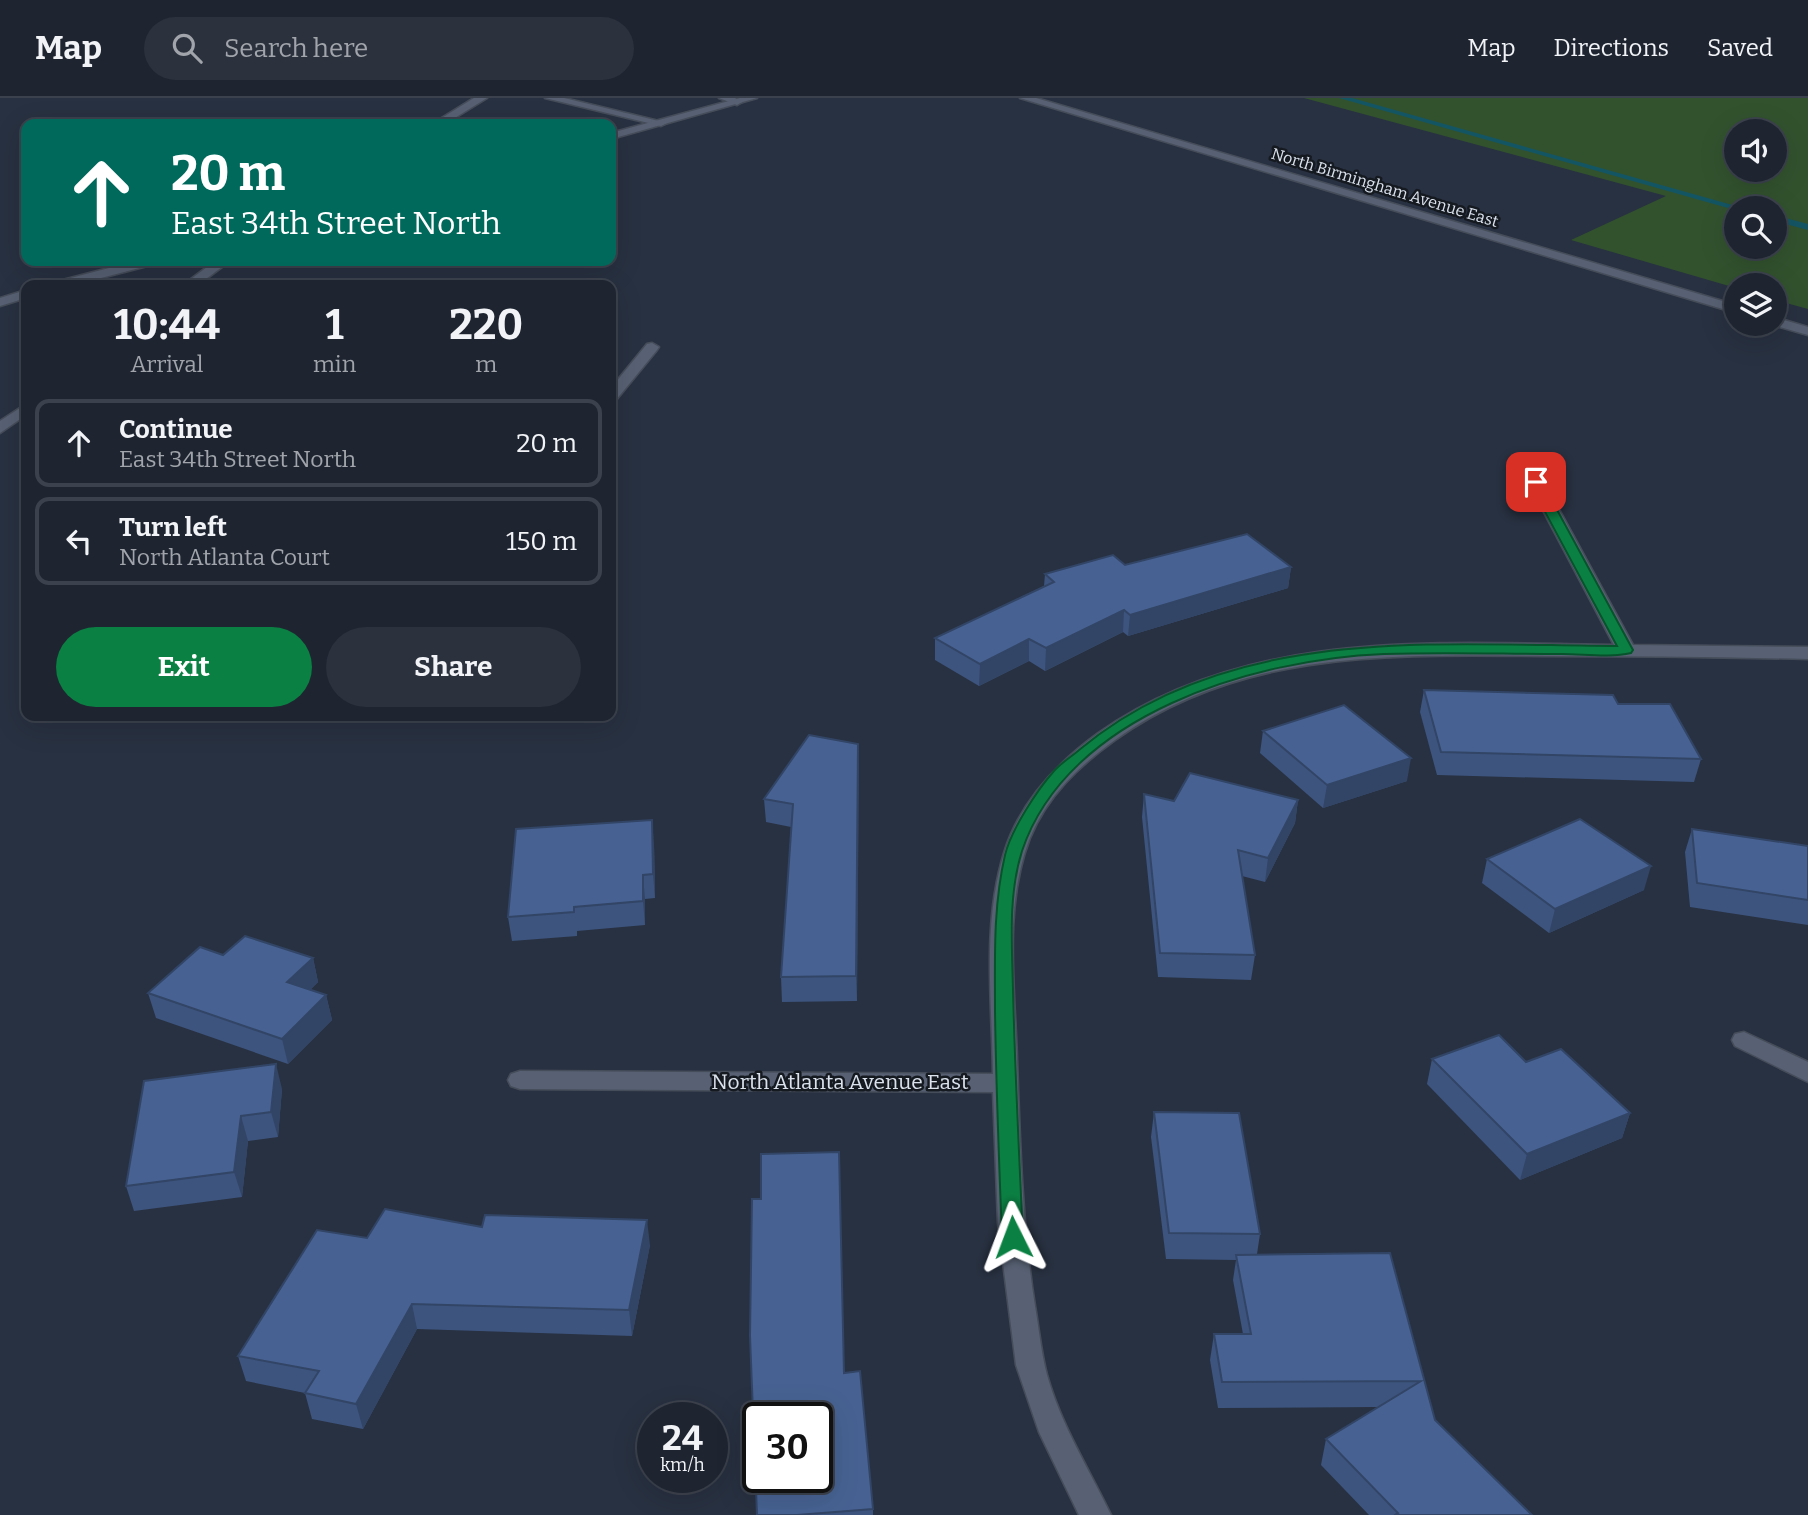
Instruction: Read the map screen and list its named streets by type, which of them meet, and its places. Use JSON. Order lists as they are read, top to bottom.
{
  "streets": {
    "street": ["North Birmingham Avenue East", "North Atlanta Avenue East"]
  },
  "page": {
    "header": "Map",
    "search": "Search here",
    "nav": ["Map", "Directions", "Saved"],
    "turn": ["20 m", "East 34th Street North"],
    "eta": [
      "10:44",
      "Arrival",
      "1",
      "min",
      "220",
      "m"
    ],
    "list": [
      {
        "name": "Continue",
        "note": "East 34th Street North",
        "value": "20 m"
      },
      {
        "name": "Turn left",
        "note": "North Atlanta Court",
        "value": "150 m"
      }
    ],
    "buttons": ["Exit", "Share"],
    "speed": "24 km/h",
    "limit": "30"
  }
}
